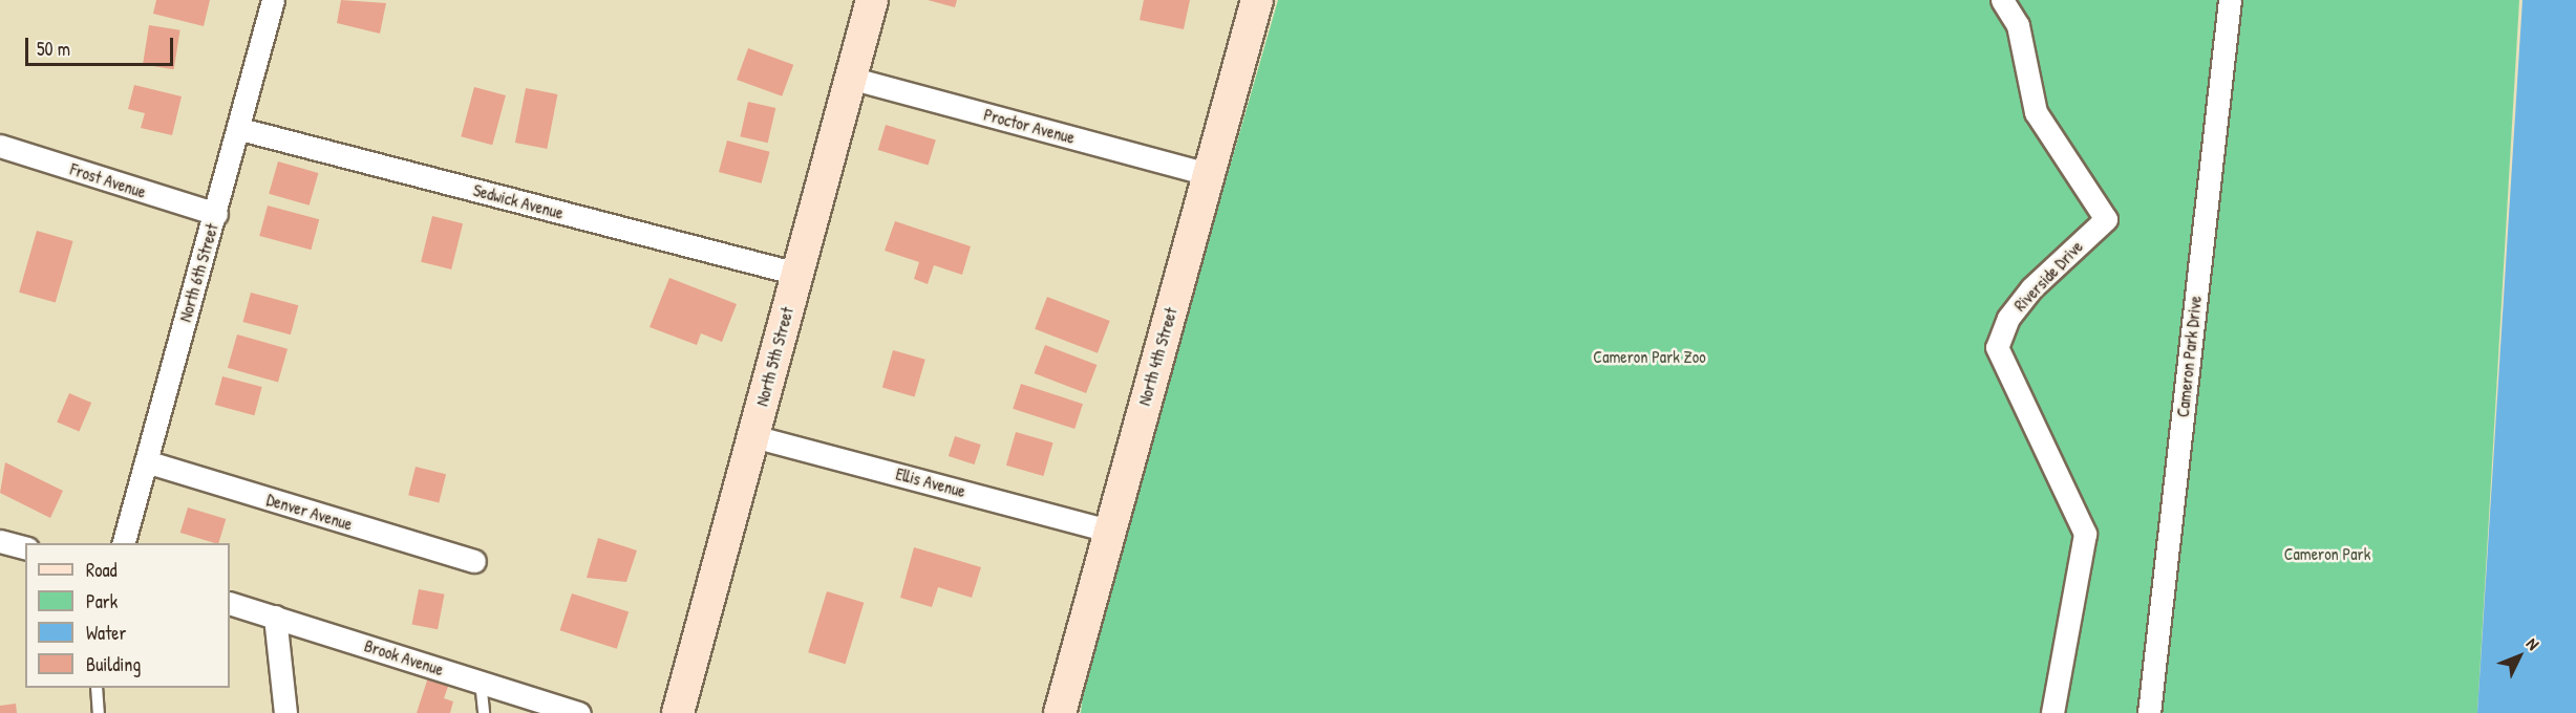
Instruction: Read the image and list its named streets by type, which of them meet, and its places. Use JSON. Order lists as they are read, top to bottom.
{
  "streets": {
    "main road": ["North 5th Street", "North 4th Street"],
    "street": [
      "Proctor Avenue",
      "Frost Avenue",
      "Sedwick Avenue",
      "North 6th Street",
      "Riverside Drive",
      "Cameron Park Drive",
      "Ellis Avenue",
      "Denver Avenue",
      "Brook Avenue"
    ]
  },
  "crossings": [
    ["Proctor Avenue", "North 5th Street"],
    ["Proctor Avenue", "North 4th Street"],
    ["Frost Avenue", "North 6th Street"],
    ["Sedwick Avenue", "North 6th Street"],
    ["Sedwick Avenue", "North 5th Street"],
    ["North 6th Street", "Denver Avenue"],
    ["North 5th Street", "Ellis Avenue"],
    ["North 4th Street", "Ellis Avenue"]
  ],
  "parks": ["Cameron Park Zoo", "Cameron Park"],
  "legend": [
    "Road",
    "Park",
    "Water",
    "Building"
  ],
  "scale_bar": "50 m",
  "north": "top right"
}
